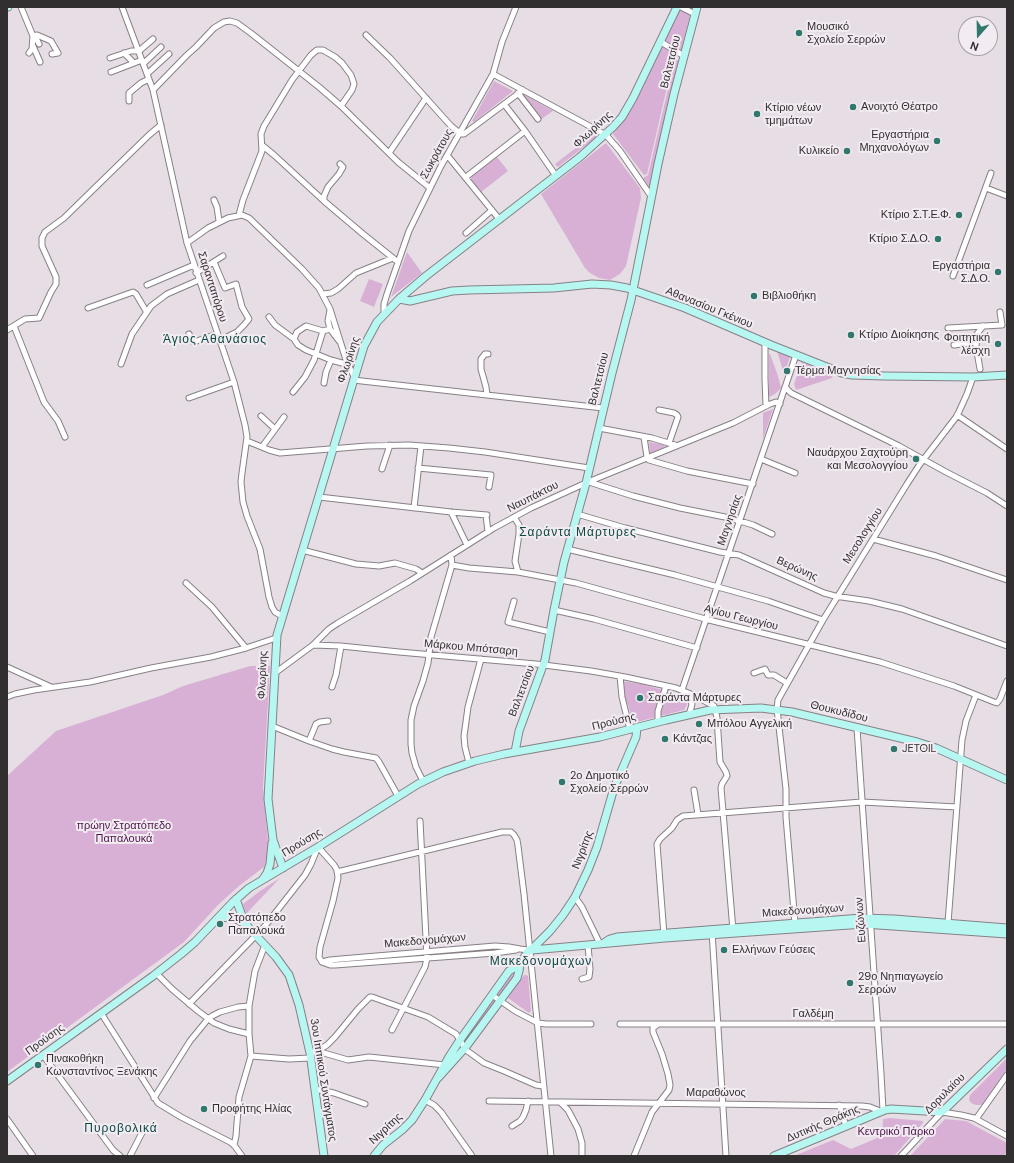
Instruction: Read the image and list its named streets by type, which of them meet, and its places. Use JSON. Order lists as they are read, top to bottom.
{
  "streets": {
    "street": [
      "Βαλτετσίου",
      "Φλωρίνης",
      "Σωκράτους",
      "Σαρανταπόρου",
      "Αθανασίου Γκένιου",
      "Ναυπάκτου",
      "Μαγνησίας",
      "Μεσολογγίου",
      "Βερώνης",
      "Αγίου Γεωργίου",
      "Μάρκου Μπότσαρη",
      "Θουκυδίδου",
      "Προύσης",
      "Νιγρίτης",
      "Μακεδονομάχων",
      "Ευζώνων",
      "Γαλδέμη",
      "3ου Ιππικού Συντάγματος",
      "Μαραθώνος",
      "Δορυλαίου",
      "Δυτικής Θράκης"
    ]
  },
  "crossings": [
    ["Βαλτετσίου", "Αθανασίου Γκένιου"],
    ["Βαλτετσίου", "Ναυπάκτου"],
    ["Βαλτετσίου", "Βερώνης"],
    ["Βαλτετσίου", "Αγίου Γεωργίου"],
    ["Βαλτετσίου", "Μάρκου Μπότσαρη"],
    ["Βαλτετσίου", "Προύσης"],
    ["Φλωρίνης", "Σωκράτους"],
    ["Φλωρίνης", "Σαρανταπόρου"],
    ["Φλωρίνης", "Αθανασίου Γκένιου"],
    ["Φλωρίνης", "Προύσης"],
    ["Αθανασίου Γκένιου", "Μαγνησίας"],
    ["Αθανασίου Γκένιου", "Μεσολογγίου"],
    ["Ναυπάκτου", "Μαγνησίας"],
    ["Ναυπάκτου", "Μάρκου Μπότσαρη"],
    ["Μαγνησίας", "Βερώνης"],
    ["Μαγνησίας", "Αγίου Γεωργίου"],
    ["Μαγνησίας", "Μάρκου Μπότσαρη"],
    ["Μαγνησίας", "Θουκυδίδου"],
    ["Μεσολογγίου", "Βερώνης"],
    ["Μεσολογγίου", "Αγίου Γεωργίου"],
    ["Μεσολογγίου", "Θουκυδίδου"],
    ["Μάρκου Μπότσαρη", "Θουκυδίδου"],
    ["Θουκυδίδου", "Προύσης"],
    ["Θουκυδίδου", "Ευζώνων"],
    ["Προύσης", "Νιγρίτης"],
    ["Προύσης", "3ου Ιππικού Συντάγματος"],
    ["Νιγρίτης", "Μακεδονομάχων"],
    ["Μακεδονομάχων", "Ευζώνων"],
    ["Ευζώνων", "Γαλδέμη"],
    ["Ευζώνων", "Μαραθώνος"],
    ["Ευζώνων", "Δυτικής Θράκης"],
    ["Μαραθώνος", "Δορυλαίου"],
    ["Μαραθώνος", "Δυτικής Θράκης"]
  ],
  "districts": [
    "Άγιος Αθανάσιος",
    "Σαράντα Μάρτυρες",
    "Μακεδονομάχων",
    "Πυροβολικά"
  ],
  "parks": ["πρώην Στρατόπεδο Παπαλουκά", "Κεντρικό Πάρκο"],
  "places": [
    "Μουσικό Σχολείο Σερρών",
    "Ανοιχτό Θέατρο",
    "Κτίριο νέων τμημάτων",
    "Εργαστήρια Μηχανολόγων",
    "Κυλικείο",
    "Κτίριο Σ.Τ.Ε.Φ.",
    "Κτίριο Σ.Δ.Ο.",
    "Εργαστήρια Σ.Δ.Ο.",
    "Βιβλιοθήκη",
    "Κτίριο Διοίκησης",
    "Φοιτητική λέσχη",
    "Τέρμα Μαγνησίας",
    "Ναυάρχου Σαχτούρη και Μεσολογγίου",
    "Σαράντα Μάρτυρες",
    "Μπόλου Αγγελική",
    "Κάντζας",
    "JETOIL",
    "2ο Δημοτικό Σχολείο Σερρών",
    "Στρατόπεδο Παπαλουκά",
    "Ελλήνων Γεύσεις",
    "29ο Νηπιαγωγείο Σερρών",
    "Πινακοθήκη Κωνσταντίνος Ξενάκης",
    "Προφήτης Ηλίας"
  ],
  "north": "bottom"
}
